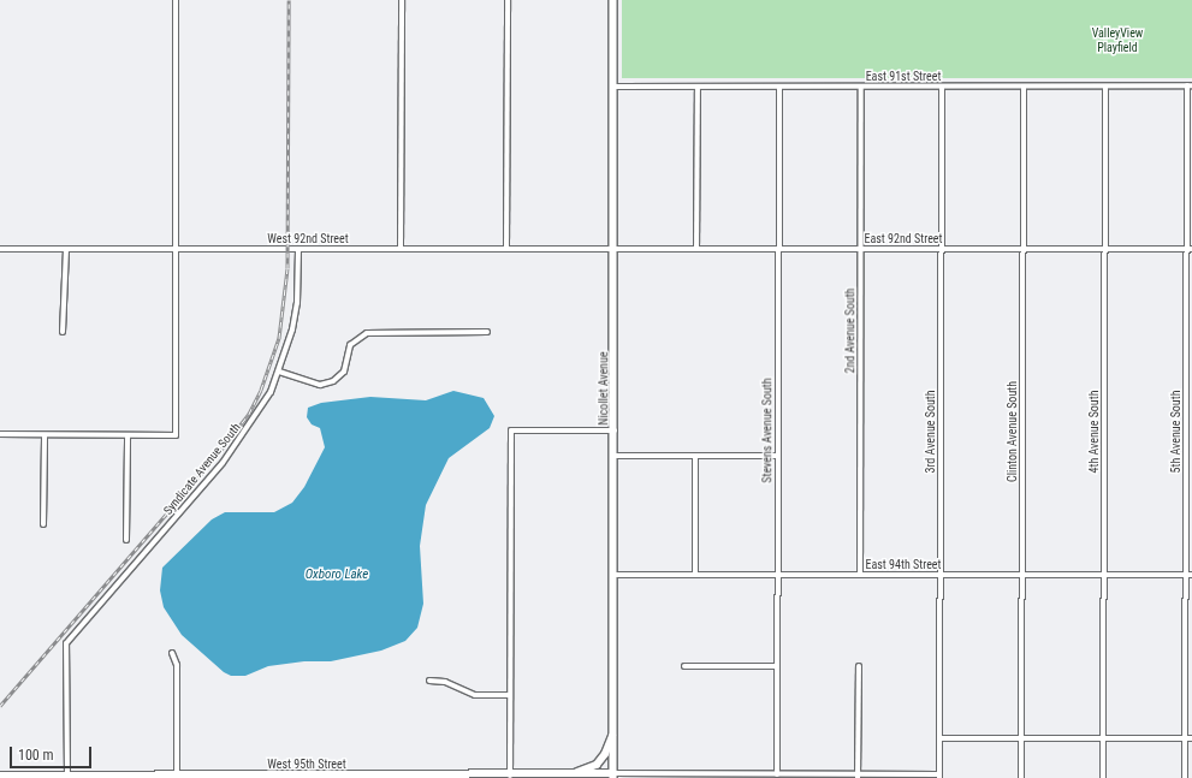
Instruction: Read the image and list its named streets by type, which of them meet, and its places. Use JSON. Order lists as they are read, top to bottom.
{
  "streets": {
    "main road": ["Nicollet Avenue", "West 95th Street"],
    "street": [
      "East 91st Street",
      "West 92nd Street",
      "East 92nd Street",
      "2nd Avenue South",
      "Stevens Avenue South",
      "3rd Avenue South",
      "Clinton Avenue South",
      "4th Avenue South",
      "5th Avenue South",
      "Syndicate Avenue South",
      "East 94th Street"
    ]
  },
  "crossings": [
    ["East 91st Street", "2nd Avenue South"],
    ["East 91st Street", "Nicollet Avenue"],
    ["East 91st Street", "Stevens Avenue South"],
    ["East 91st Street", "3rd Avenue South"],
    ["East 91st Street", "Clinton Avenue South"],
    ["East 91st Street", "4th Avenue South"],
    ["East 91st Street", "5th Avenue South"],
    ["West 92nd Street", "East 92nd Street"],
    ["West 92nd Street", "Nicollet Avenue"],
    ["West 92nd Street", "Syndicate Avenue South"],
    ["East 92nd Street", "2nd Avenue South"],
    ["East 92nd Street", "Nicollet Avenue"],
    ["East 92nd Street", "Stevens Avenue South"],
    ["East 92nd Street", "3rd Avenue South"],
    ["East 92nd Street", "Clinton Avenue South"],
    ["East 92nd Street", "4th Avenue South"],
    ["East 92nd Street", "5th Avenue South"],
    ["2nd Avenue South", "East 94th Street"],
    ["Nicollet Avenue", "East 94th Street"],
    ["Nicollet Avenue", "West 95th Street"],
    ["Stevens Avenue South", "East 94th Street"],
    ["3rd Avenue South", "East 94th Street"],
    ["Clinton Avenue South", "East 94th Street"],
    ["4th Avenue South", "East 94th Street"],
    ["5th Avenue South", "East 94th Street"],
    ["Syndicate Avenue South", "West 95th Street"]
  ],
  "water": ["Oxboro Lake"],
  "parks": ["ValleyView Playfield"],
  "scale_bar": "100 m"
}
